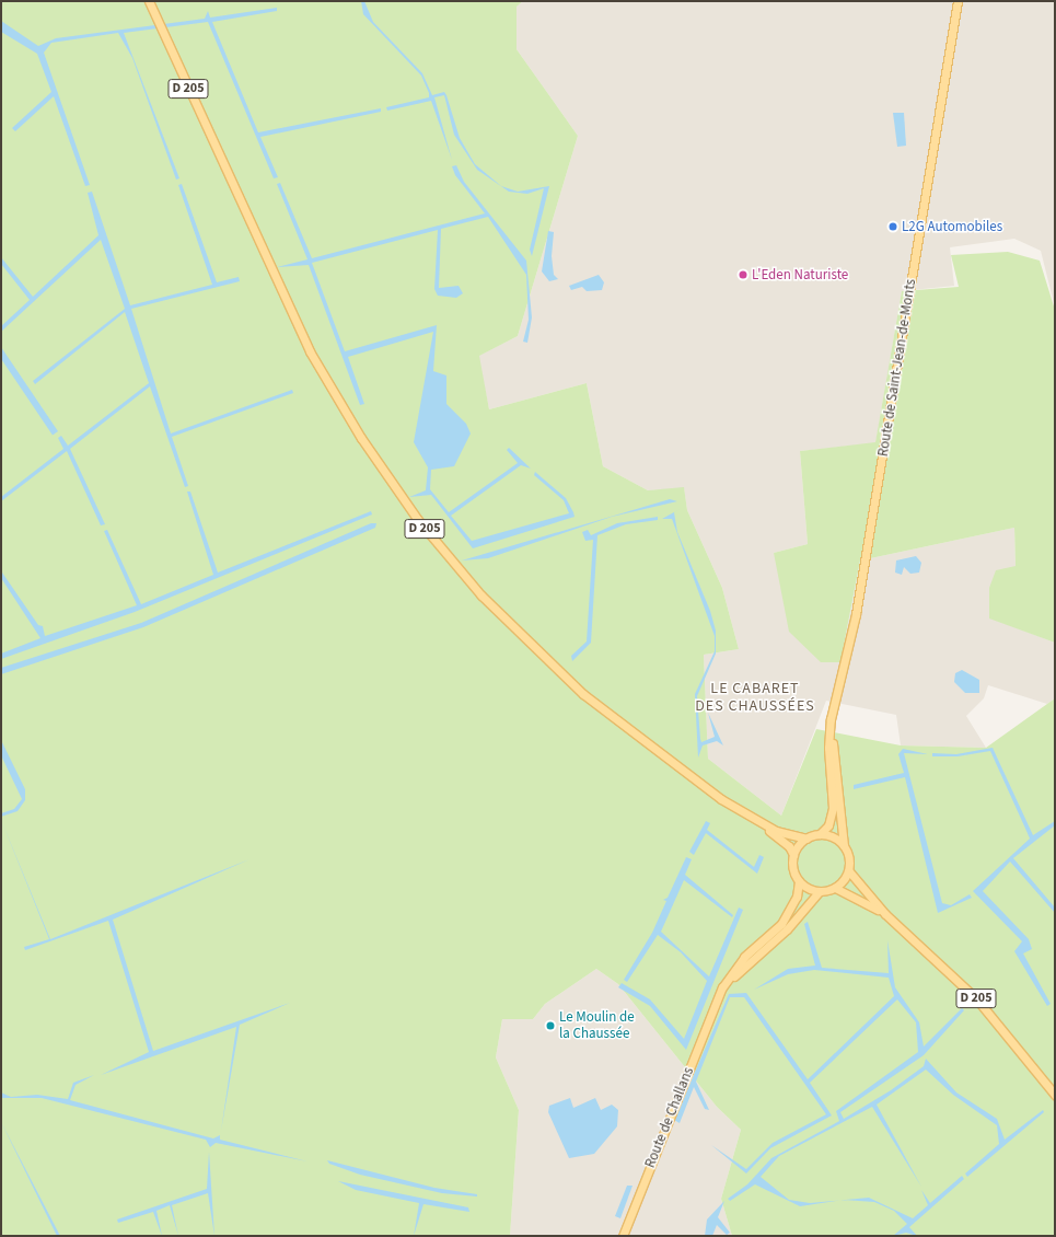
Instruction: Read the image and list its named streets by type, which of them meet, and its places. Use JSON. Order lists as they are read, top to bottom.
{
  "streets": {
    "main road": ["D 205", "Route de Saint-Jean-de-Monts", "Route de Challans"]
  },
  "crossings": [
    ["D 205", "Route de Challans"]
  ],
  "districts": ["LE CABARET DES CHAUSSÉES"],
  "places": ["L2G Automobiles", "L'Eden Naturiste", "Le Moulin de la Chaussée"]
}
